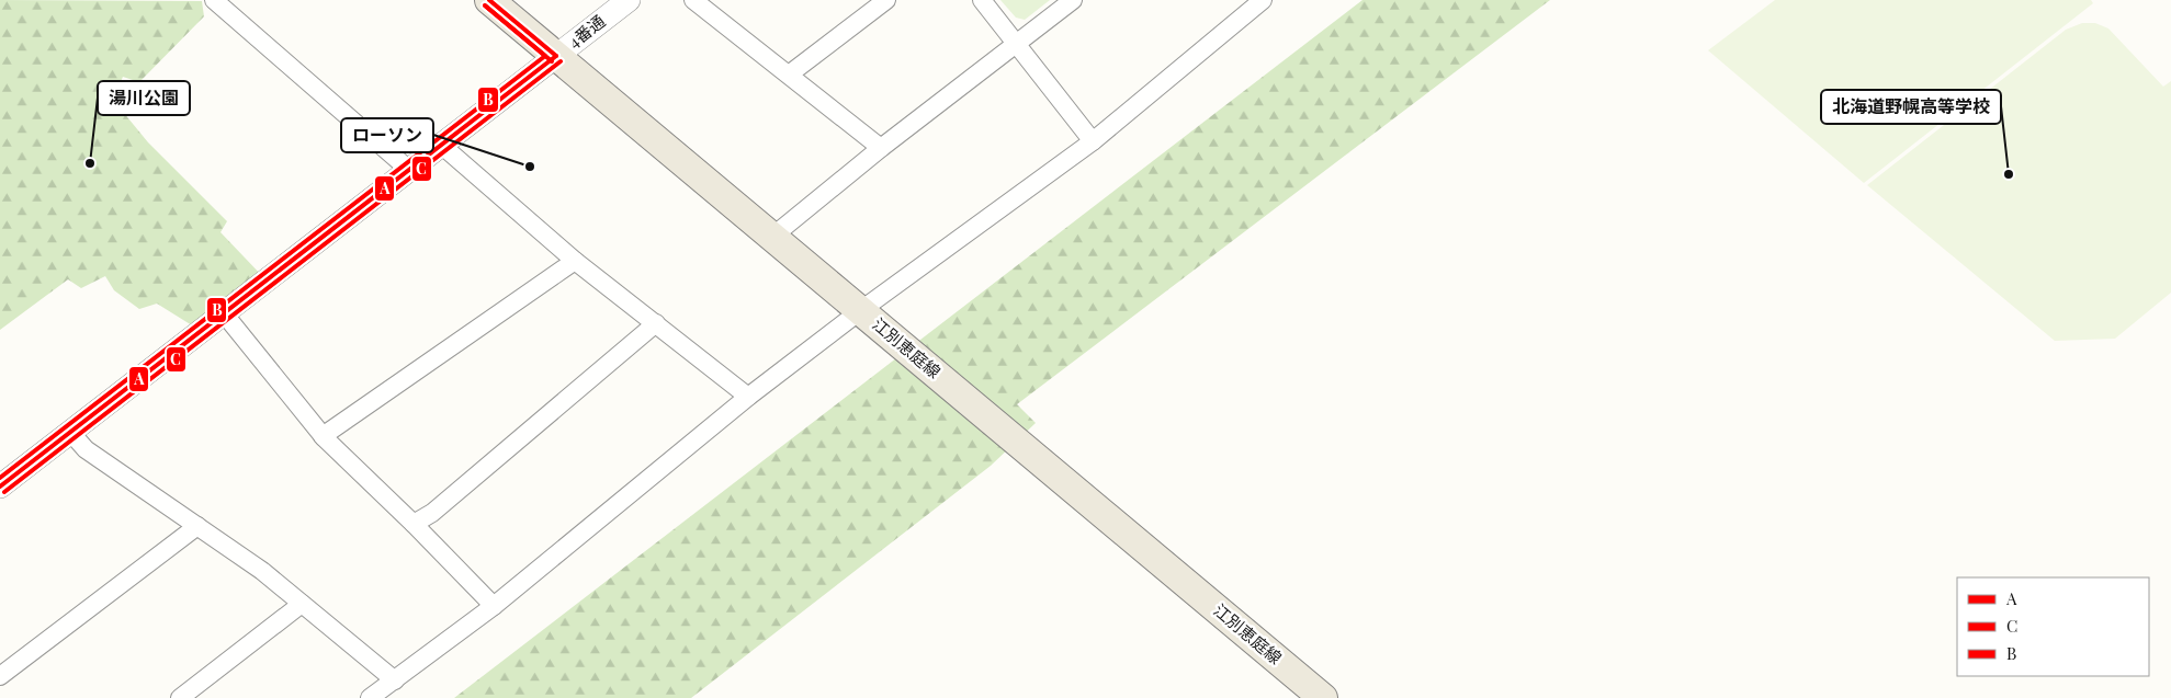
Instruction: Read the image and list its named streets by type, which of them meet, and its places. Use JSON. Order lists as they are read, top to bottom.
{
  "streets": {
    "main road": ["江別恵庭線"],
    "street": ["4番通"]
  },
  "crossings": [
    ["4番通", "江別恵庭線"]
  ],
  "places": ["湯川公園", "ローソン", "北海道野幌高等学校"],
  "lines": ["transit line A", "transit line C", "transit line B"],
  "legend": ["A", "C", "B"]
}
